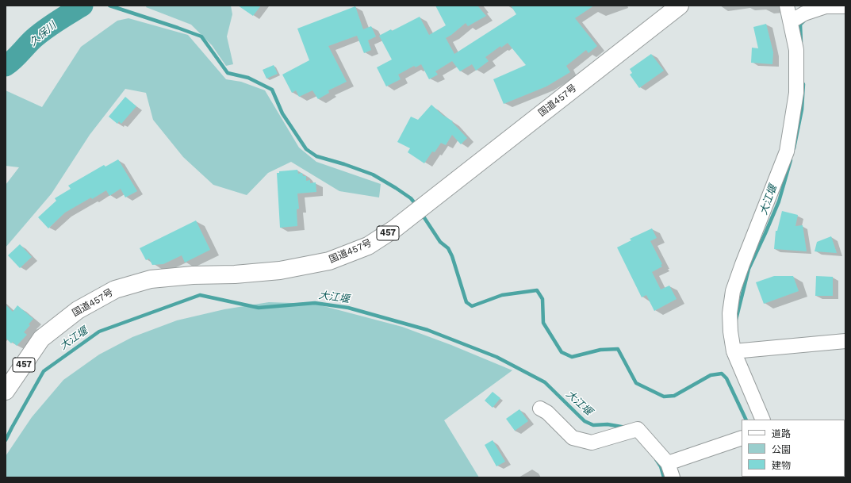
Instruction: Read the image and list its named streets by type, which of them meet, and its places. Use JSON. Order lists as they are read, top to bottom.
{
  "streets": {
    "highway": ["国道457号", "457"]
  },
  "water": ["久保川", "大江堰"],
  "legend": ["道路", "公園", "建物"]
}
